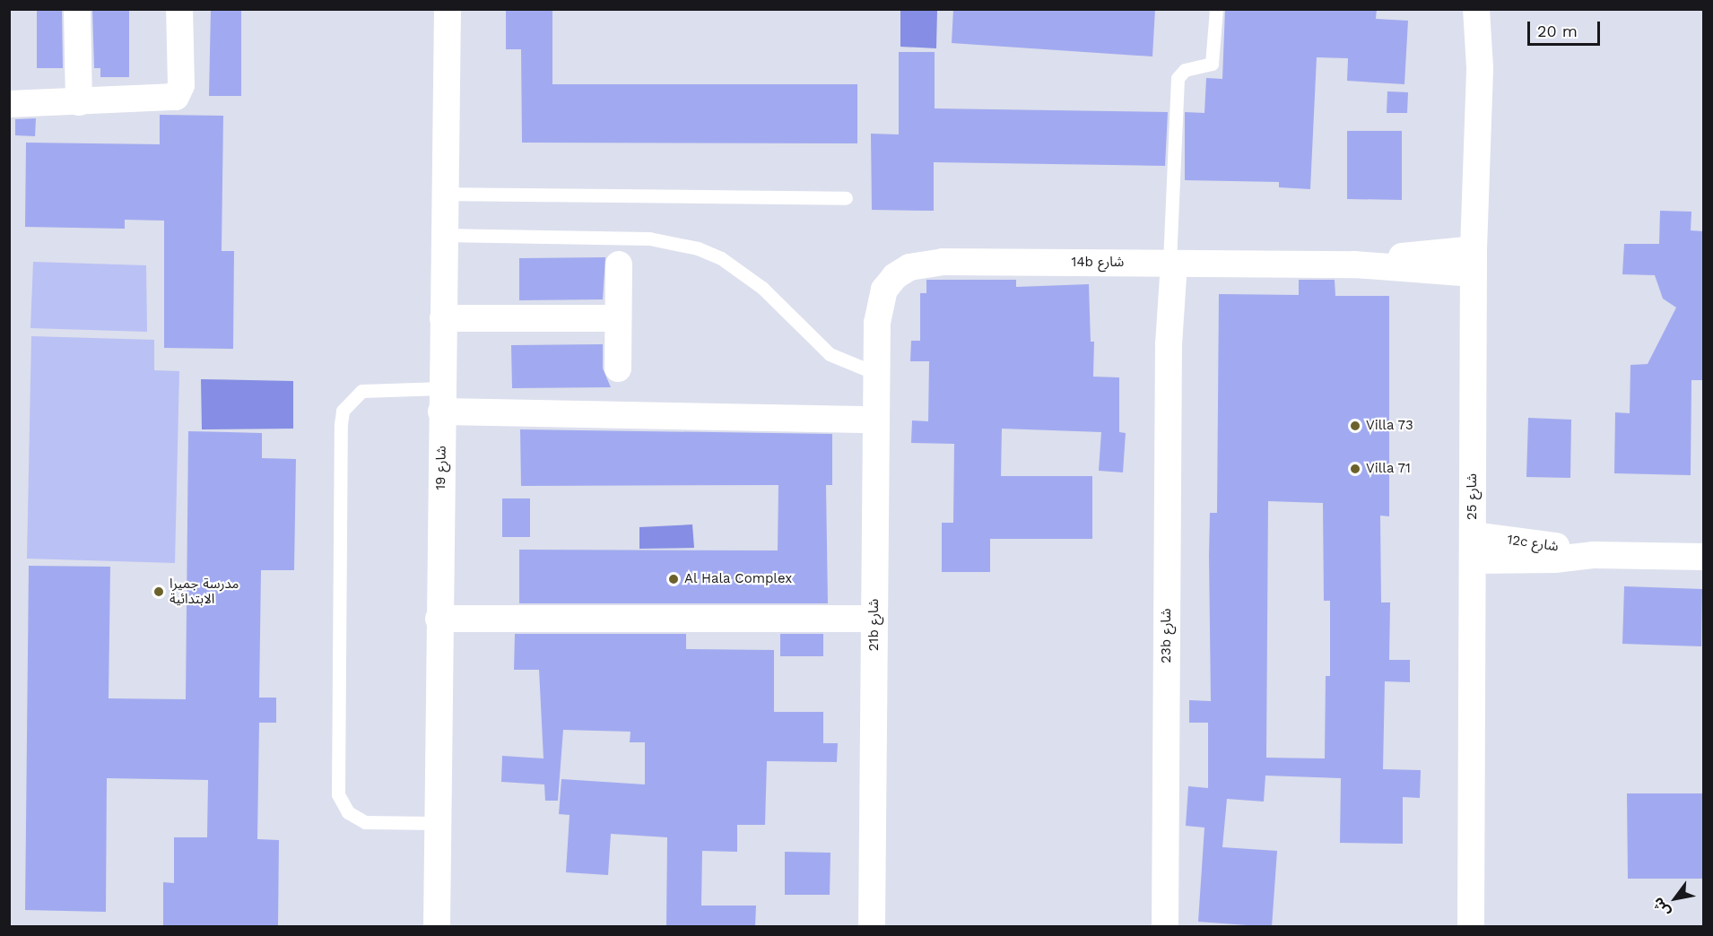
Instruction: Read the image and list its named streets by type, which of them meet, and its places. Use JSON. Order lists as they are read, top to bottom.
{
  "streets": {
    "street": [
      "14b شارع",
      "شارع 19",
      "شارع 25",
      "12c شارع",
      "21b شارع",
      "23b شارع"
    ]
  },
  "crossings": [
    ["14b شارع", "شارع 25"],
    ["14b شارع", "21b شارع"],
    ["14b شارع", "23b شارع"],
    ["شارع 25", "12c شارع"]
  ],
  "places": [
    "Villa 73",
    "Villa 71",
    "Al Hala Complex",
    "مدرسة جميرا الابتدائية"
  ],
  "scale_bar": "20 m",
  "north": "bottom left"
}
